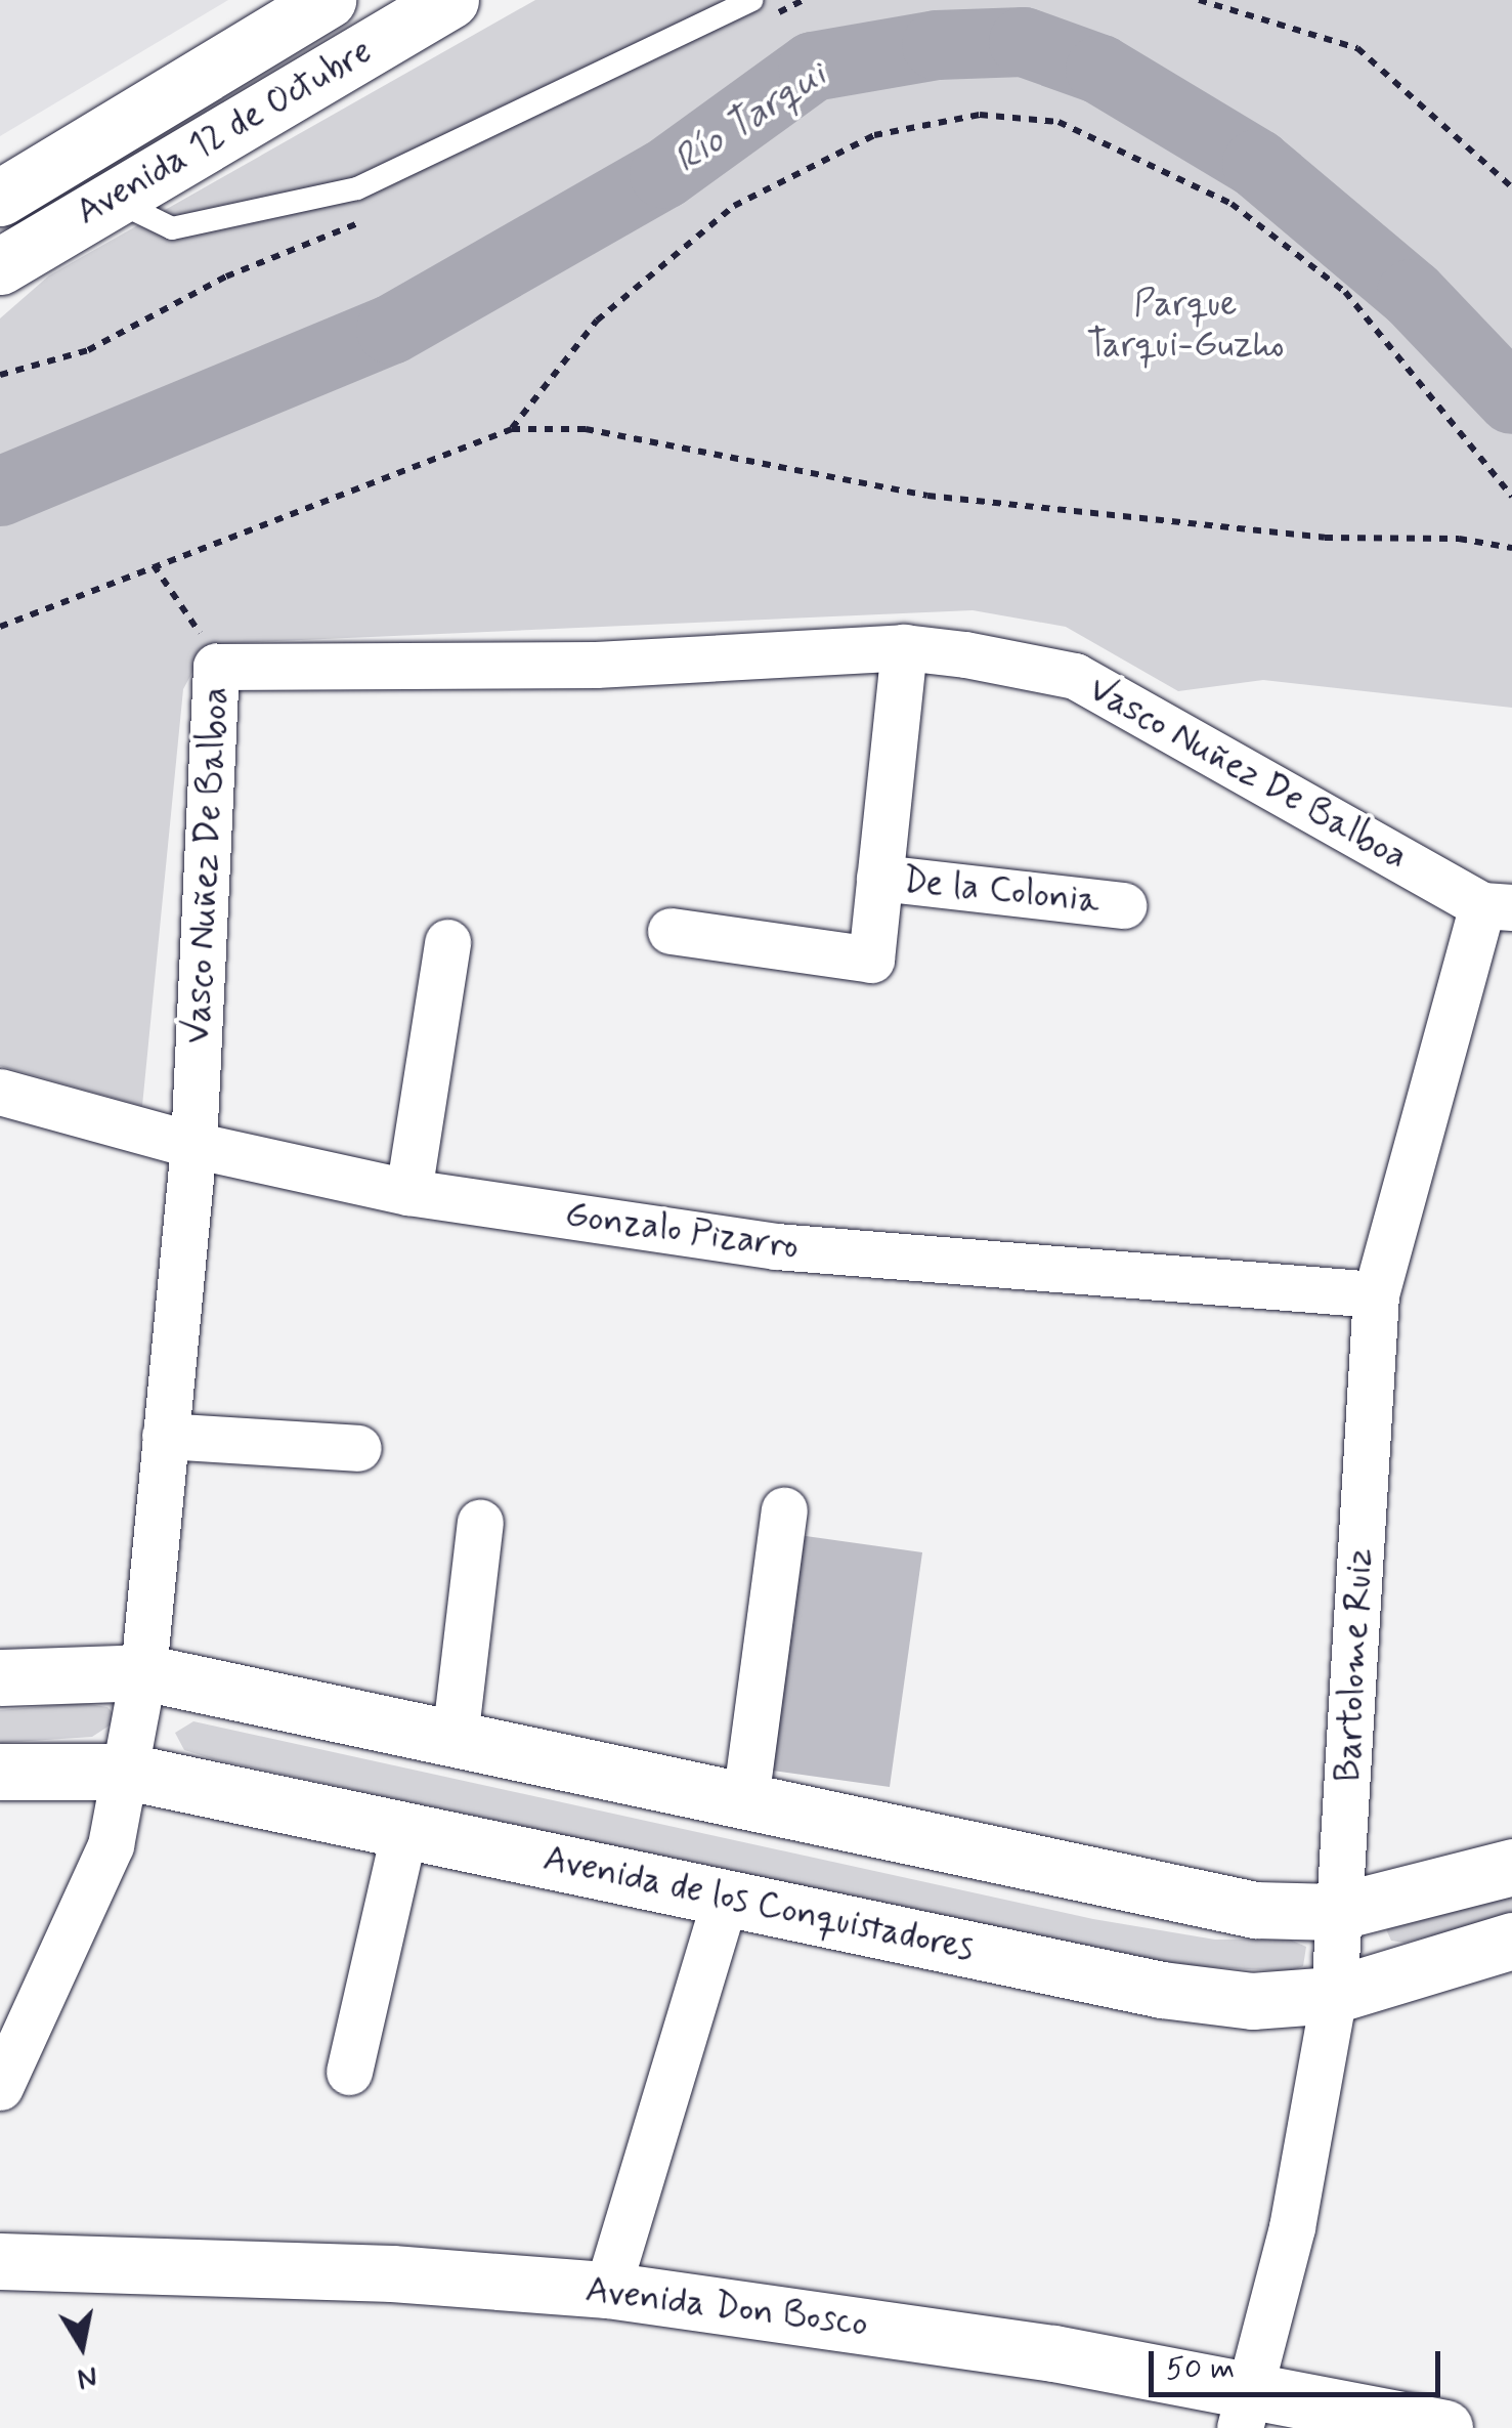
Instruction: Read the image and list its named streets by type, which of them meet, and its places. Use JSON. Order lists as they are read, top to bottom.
{
  "streets": {
    "main road": ["Avenida 12 de Octubre", "Avenida de los Conquistadores", "Avenida Don Bosco"],
    "street": [
      "Vasco Nuñez De Balboa",
      "De la Colonia",
      "Gonzalo Pizarro",
      "Bartolome Ruiz"
    ]
  },
  "crossings": [
    ["Vasco Nuñez De Balboa", "De la Colonia"],
    ["Vasco Nuñez De Balboa", "Gonzalo Pizarro"],
    ["Vasco Nuñez De Balboa", "Bartolome Ruiz"],
    ["Vasco Nuñez De Balboa", "Avenida de los Conquistadores"],
    ["Gonzalo Pizarro", "Bartolome Ruiz"],
    ["Bartolome Ruiz", "Avenida de los Conquistadores"],
    ["Bartolome Ruiz", "Avenida Don Bosco"]
  ],
  "water": ["Río Tarqui"],
  "parks": ["Parque Tarqui-Guzho"],
  "scale_bar": "50 m",
  "north": "bottom"
}
